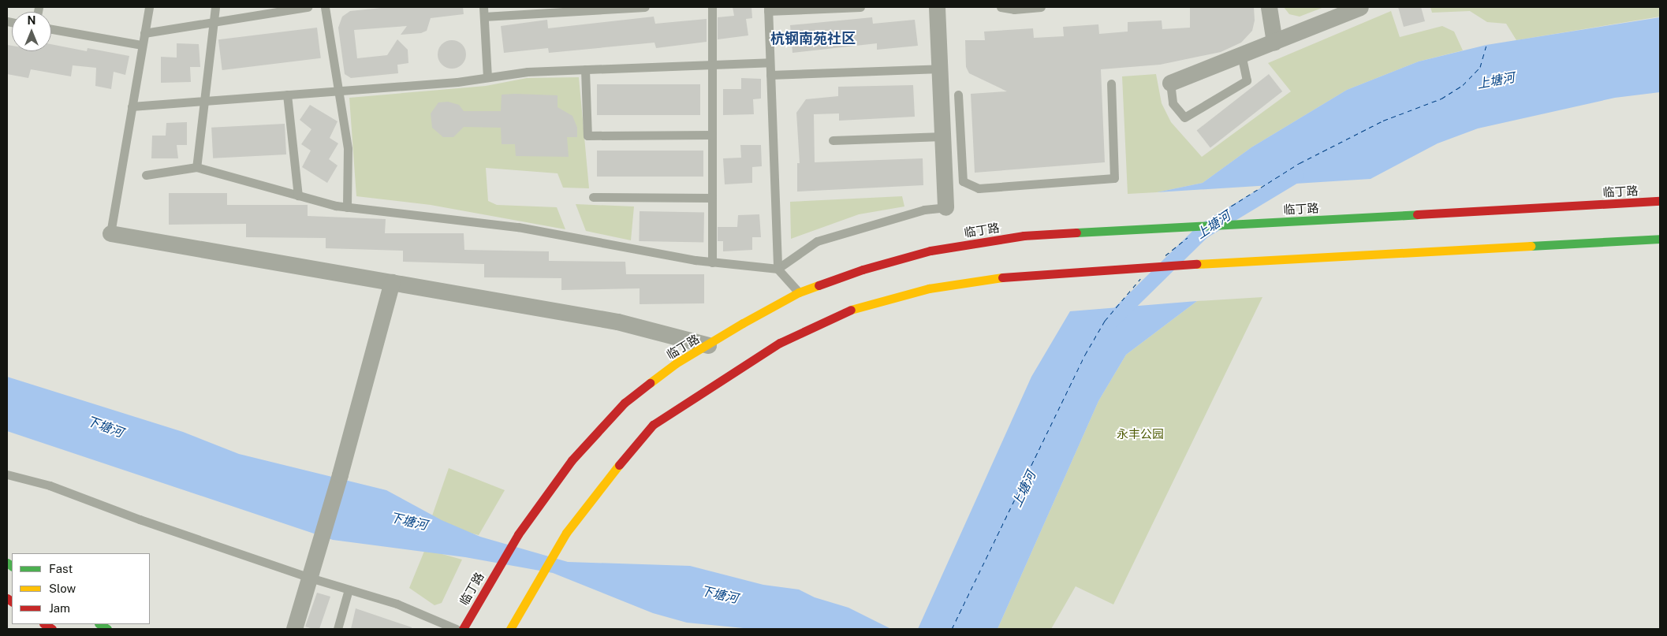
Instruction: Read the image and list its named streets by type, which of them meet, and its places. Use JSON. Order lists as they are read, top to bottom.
{
  "streets": {
    "main road": ["临丁路"]
  },
  "districts": ["杭钢南苑社区"],
  "water": ["上塘河", "下塘河"],
  "parks": ["永丰公园"],
  "legend": ["Fast", "Slow", "Jam"],
  "north": "top"
}
